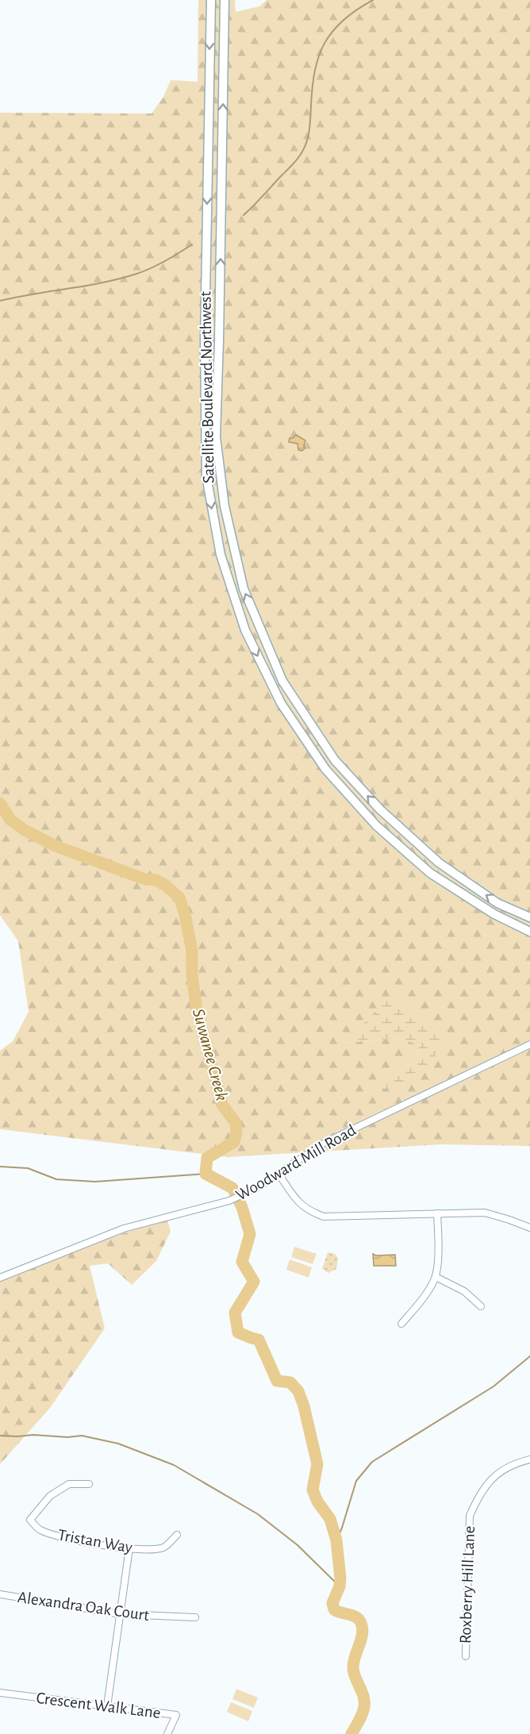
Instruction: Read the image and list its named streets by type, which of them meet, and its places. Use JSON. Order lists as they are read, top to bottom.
{
  "streets": {
    "main road": ["Satellite Boulevard Northwest"],
    "street": [
      "Woodward Mill Road",
      "Tristan Way",
      "Roxberry Hill Lane",
      "Alexandra Oak Court",
      "Crescent Walk Lane"
    ]
  },
  "water": ["Suwanee Creek"]
}
